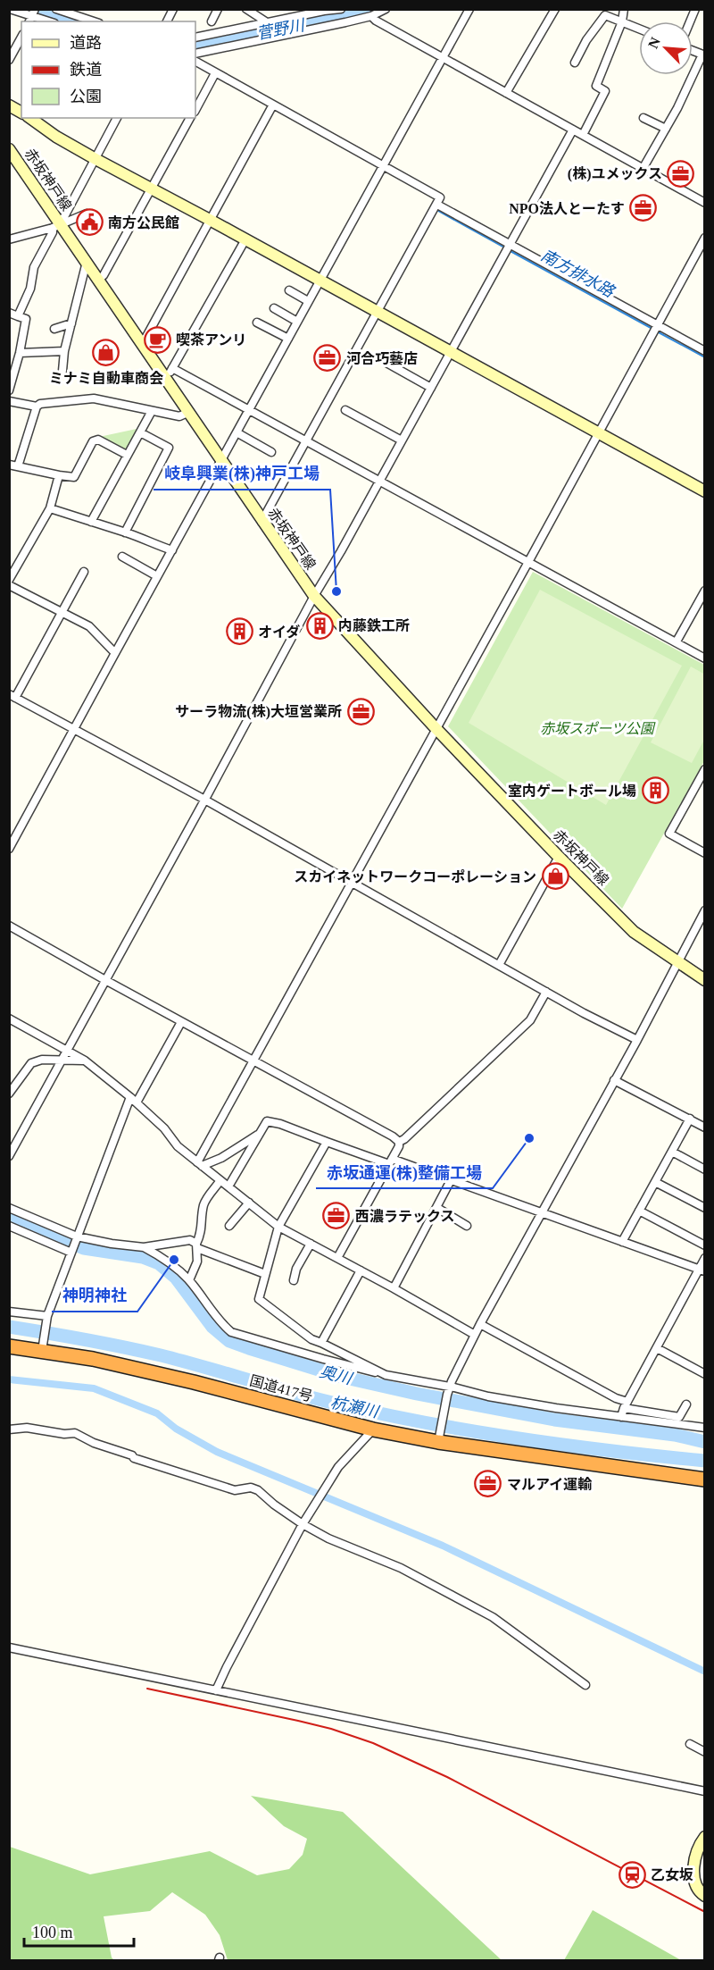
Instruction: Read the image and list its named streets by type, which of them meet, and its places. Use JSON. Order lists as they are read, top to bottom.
{
  "streets": {
    "highway": ["国道417号"],
    "main road": ["赤坂神戸線"]
  },
  "water": [
    "菅野川",
    "南方排水路",
    "奥川",
    "杭瀬川"
  ],
  "parks": ["赤坂スポーツ公園"],
  "places": {
    "office": [
      "(株)ユメックス",
      "NPO法人とーたす",
      "河合巧藝店",
      "サーラ物流(株)大垣営業所",
      "西濃ラテックス",
      "マルアイ運輸"
    ],
    "public building": ["南方公民館"],
    "cafe": ["喫茶アンリ"],
    "shop": ["ミナミ自動車商会", "スカイネットワークコーポレーション"],
    "other": ["岐阜興業(株)神戸工場", "赤坂通運(株)整備工場", "神明神社"],
    "building": ["内藤鉄工所", "オイダ", "室内ゲートボール場"],
    "station": ["乙女坂"]
  },
  "legend": ["道路", "鉄道", "公園"],
  "scale_bar": "100 m",
  "north": "top left"
}
